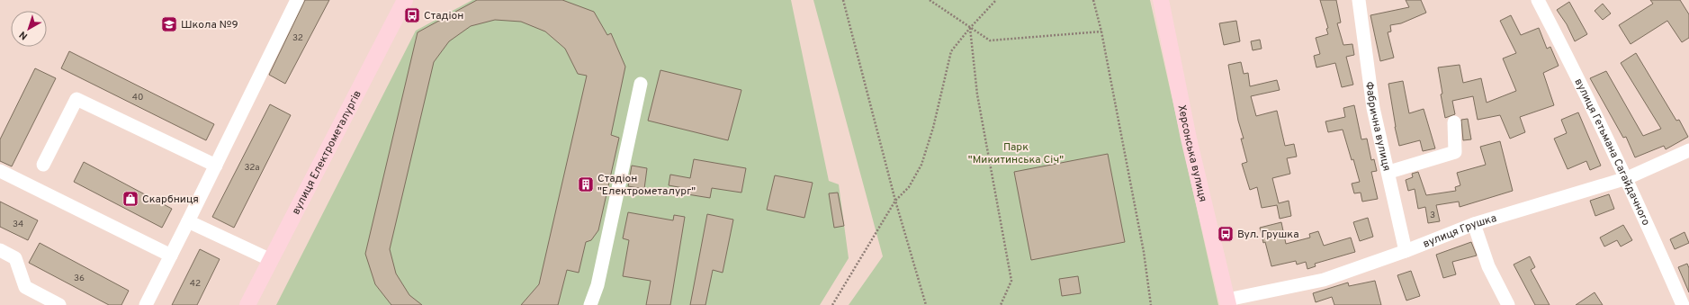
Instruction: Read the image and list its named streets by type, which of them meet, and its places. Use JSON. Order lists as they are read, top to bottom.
{
  "streets": {
    "main road": ["вулиця Електрометалургів", "Херсонська вулиця"],
    "street": ["Фабрична вулиця", "вулиця Гетьмана Сагайдачного", "вулиця Грушка"]
  },
  "crossings": [
    ["Фабрична вулиця", "вулиця Грушка"],
    ["вулиця Гетьмана Сагайдачного", "вулиця Грушка"],
    ["Херсонська вулиця", "вулиця Грушка"]
  ],
  "parks": ["Парк \"Микитинська Січ\""],
  "places": {
    "bus stop": ["Стадіон", "Вул. Грушка"],
    "school or university": ["Школа №9"],
    "building": ["Стадіон \"Електрометалург\""],
    "shop": ["Скарбниця"]
  },
  "house_numbers": [
    "32",
    "40",
    "32а",
    "3",
    "34",
    "36",
    "42"
  ],
  "north": "bottom left"
}
